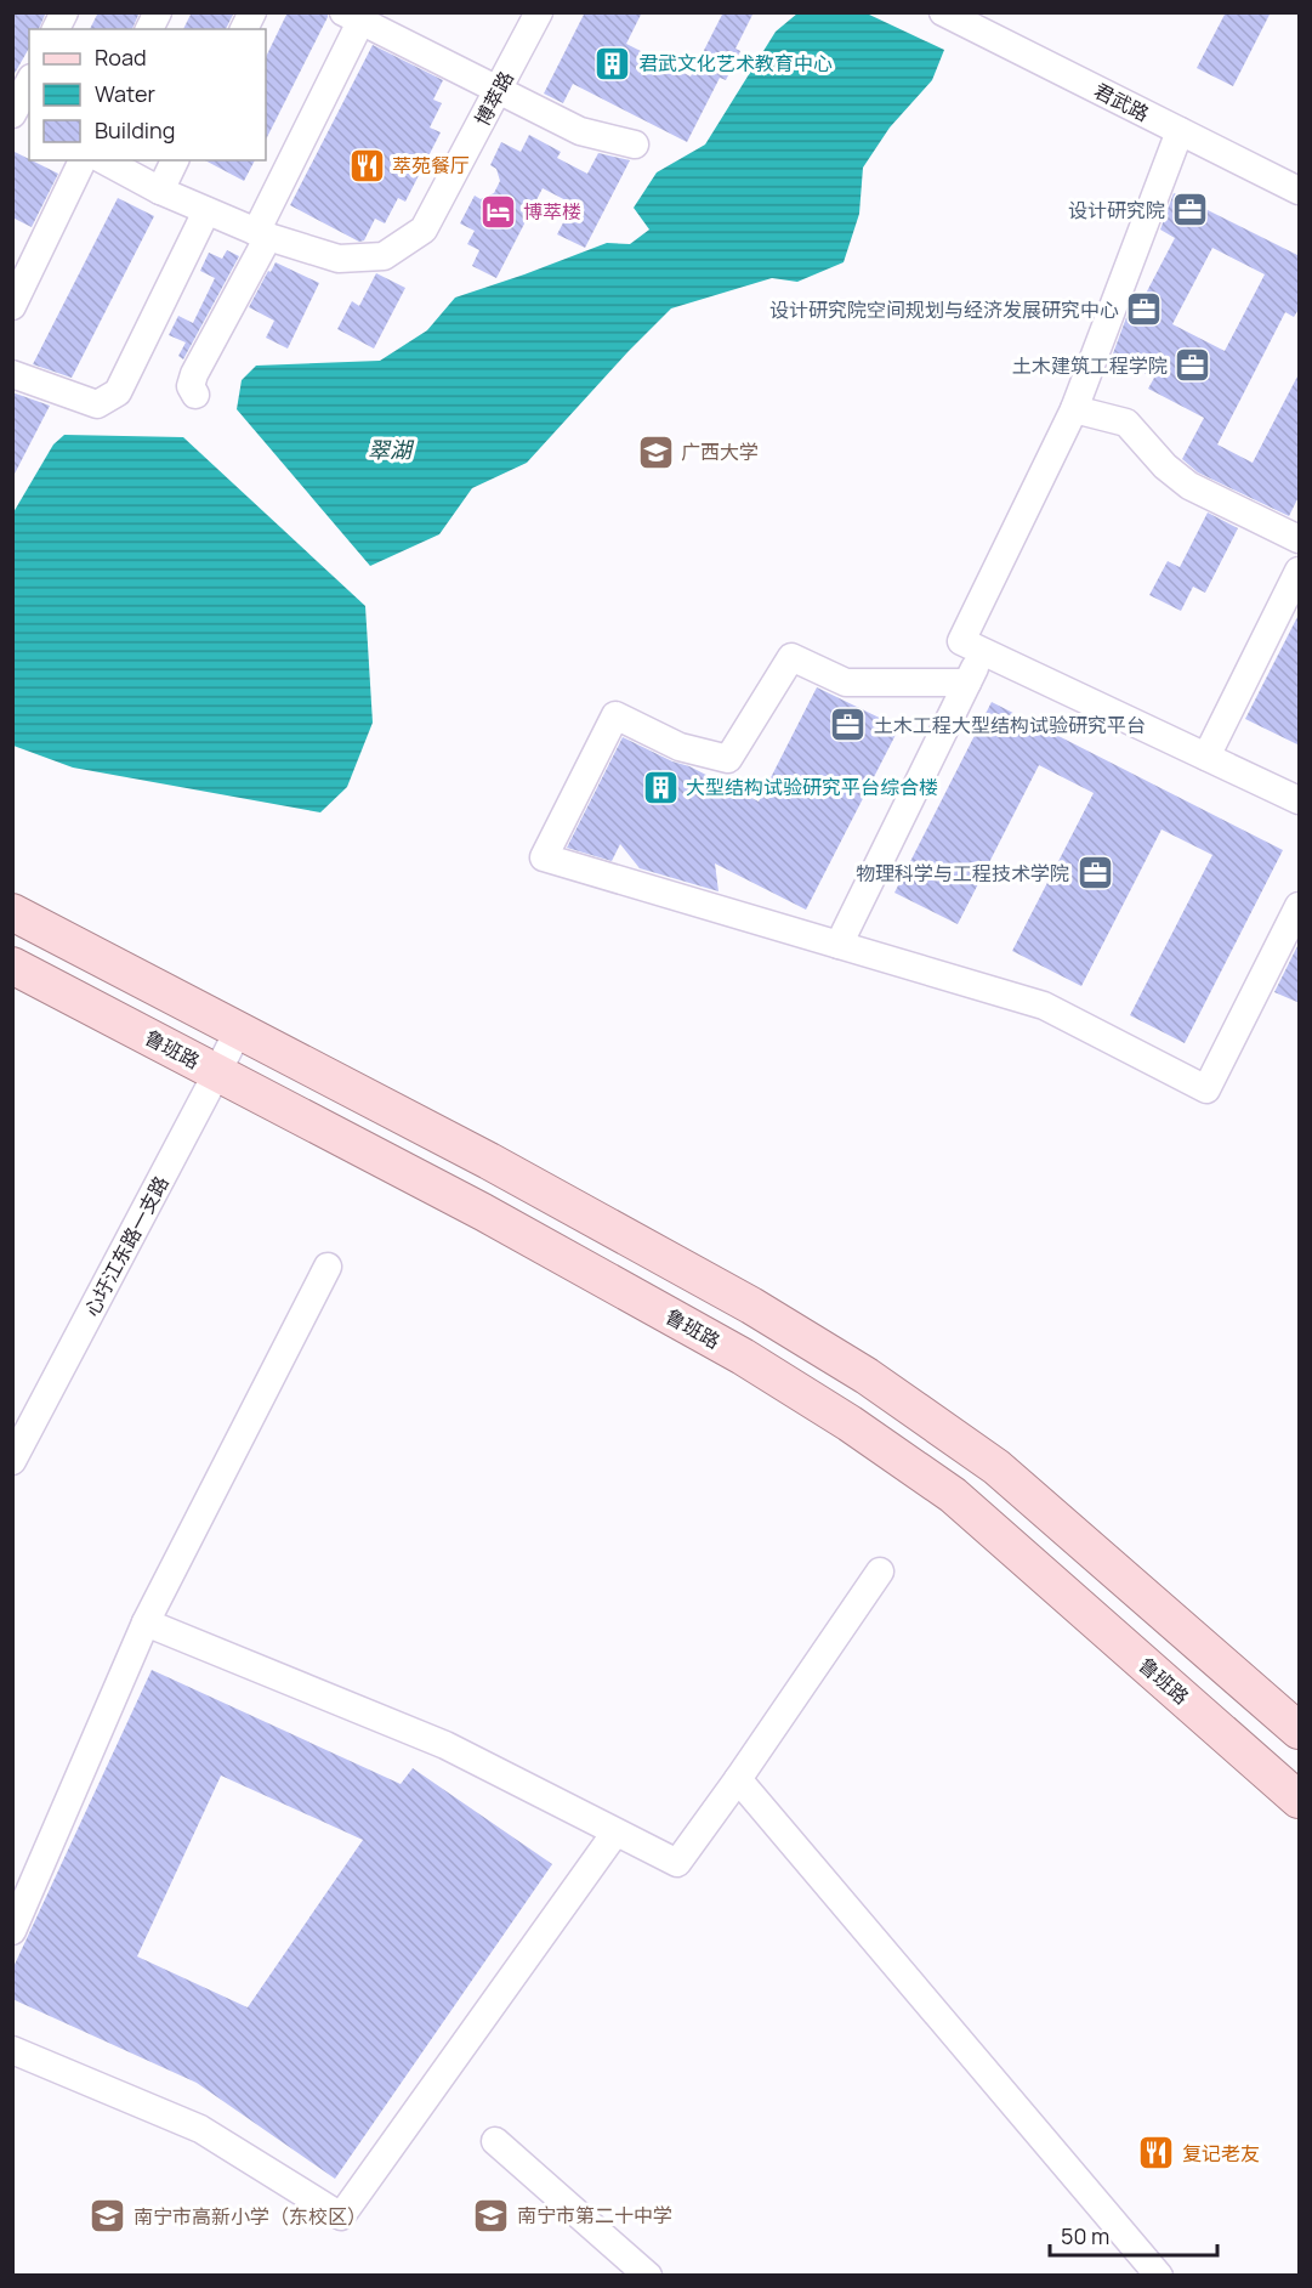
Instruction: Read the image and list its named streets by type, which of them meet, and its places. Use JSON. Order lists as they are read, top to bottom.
{
  "streets": {
    "main road": ["鲁班路"],
    "street": ["博萃路", "君武路", "心圩江东路一支路"]
  },
  "crossings": [
    ["鲁班路", "心圩江东路一支路"]
  ],
  "water": ["翠湖"],
  "places": {
    "building": ["君武文化艺术教育中心", "大型结构试验研究平台综合楼"],
    "restaurant": ["萃苑餐厅", "复记老友"],
    "office": [
      "设计研究院",
      "设计研究院空间规划与经济发展研究中心",
      "土木建筑工程学院",
      "土木工程大型结构试验研究平台",
      "物理科学与工程技术学院"
    ],
    "hotel": ["博萃楼"],
    "school or university": ["广西大学", "南宁市第二十中学", "南宁市高新小学（东校区）"]
  },
  "legend": ["Road", "Water", "Building"],
  "scale_bar": "50 m"
}
